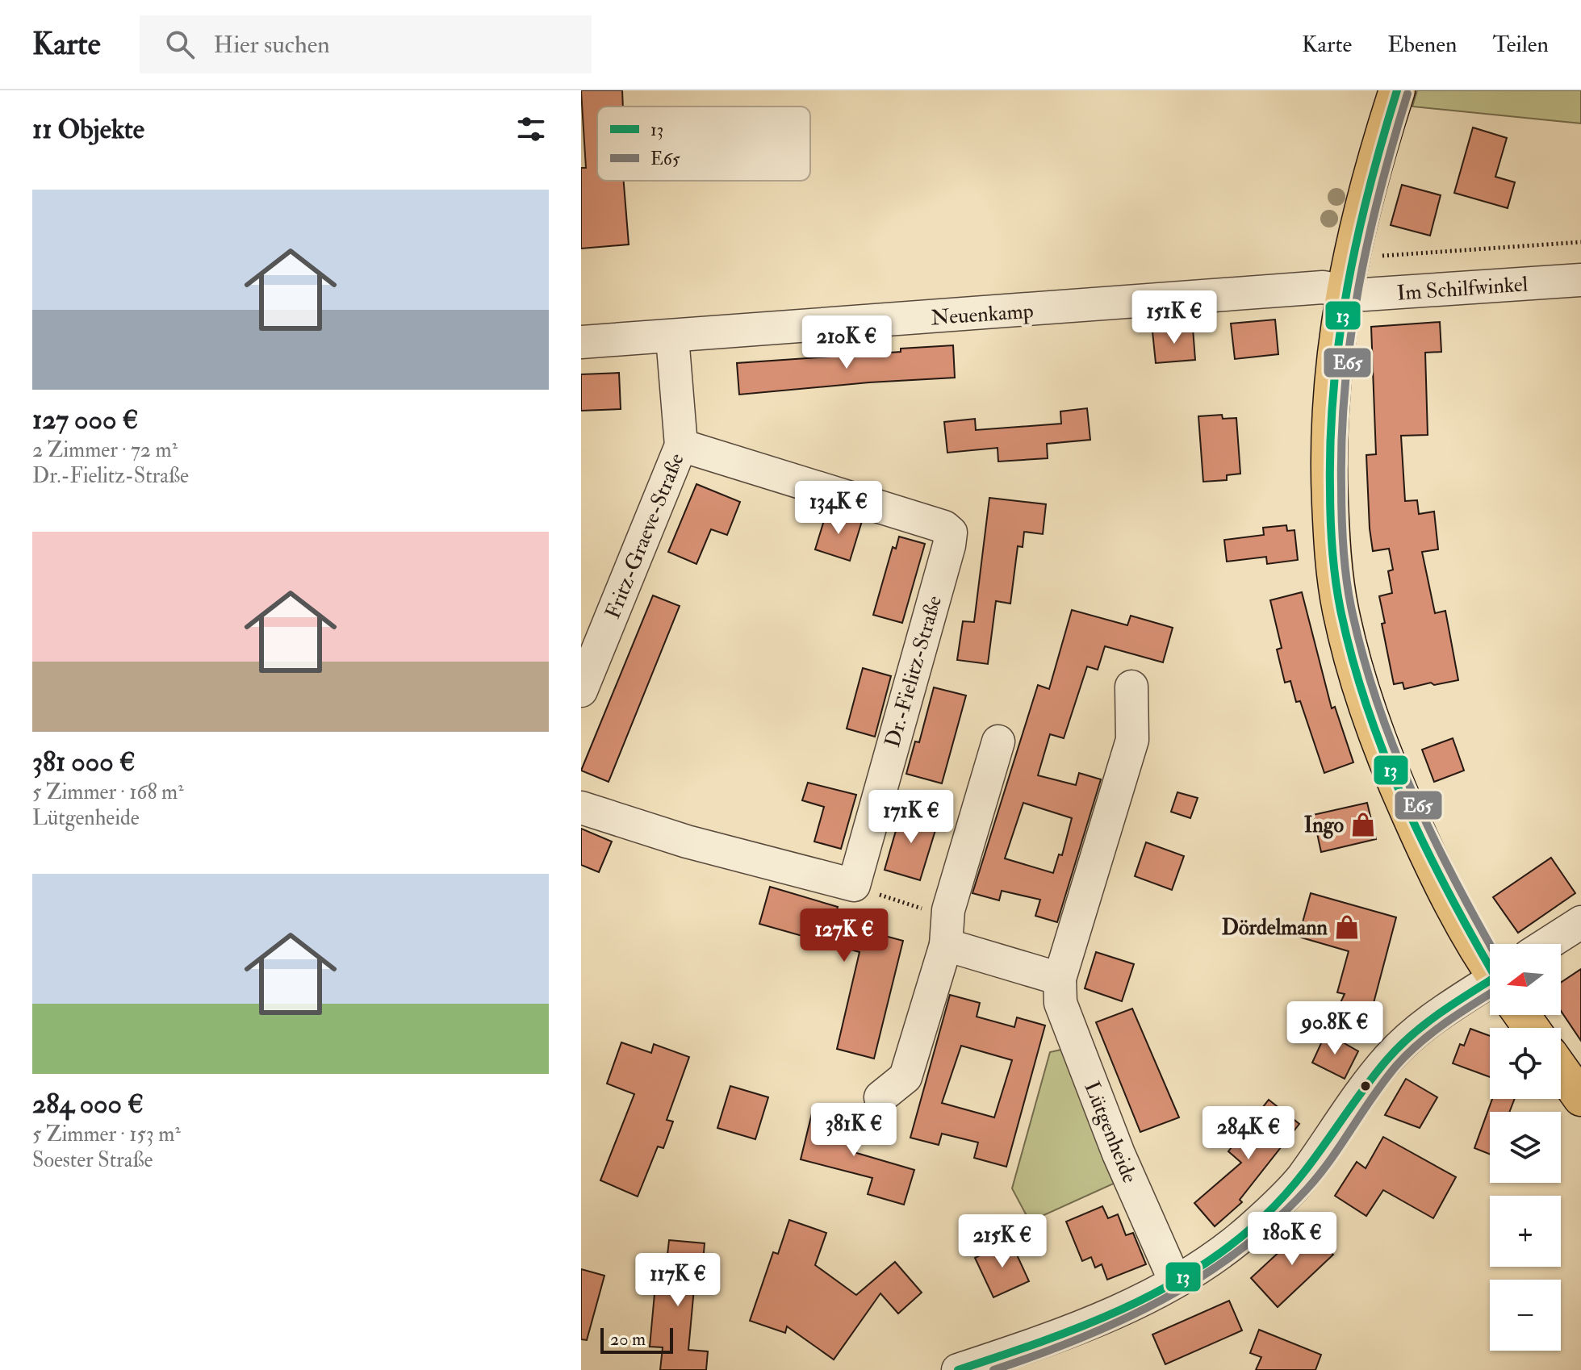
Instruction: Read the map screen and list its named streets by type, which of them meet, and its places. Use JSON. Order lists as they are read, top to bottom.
{
  "streets": {
    "street": [
      "Im Schilfwinkel",
      "Neuenkamp",
      "Fritz-Graeve-Straße",
      "Dr.-Fielitz-Straße",
      "Lütgenheide"
    ]
  },
  "crossings": [
    ["Im Schilfwinkel", "Neuenkamp"],
    ["Neuenkamp", "Fritz-Graeve-Straße"],
    ["Fritz-Graeve-Straße", "Dr.-Fielitz-Straße"]
  ],
  "places": {
    "shop": ["Ingo", "Dördelmann"]
  },
  "lines": ["transit line 13", "transit line E65"],
  "legend": ["13", "E65"],
  "scale_bar": "20 m",
  "north": "left",
  "page": {
    "header": "Karte",
    "search": "Hier suchen",
    "nav": ["Karte", "Ebenen", "Teilen"],
    "heading": "11 Objekte",
    "list": [
      {
        "name": "127 000 €",
        "note": "2 Zimmer · 72 m² · Dr.-Fielitz-Straße"
      },
      {
        "name": "381 000 €",
        "note": "5 Zimmer · 168 m² · Lütgenheide"
      },
      {
        "name": "284 000 €",
        "note": "5 Zimmer · 153 m² · Soester Straße"
      }
    ],
    "price": [
      "151K €",
      "210K €",
      "134K €",
      "171K €",
      "127K €",
      "90.8K €",
      "381K €",
      "284K €",
      "180K €",
      "215K €",
      "117K €"
    ],
    "map_buttons": ["+", "−"],
    "scale": "20 m"
  }
}
